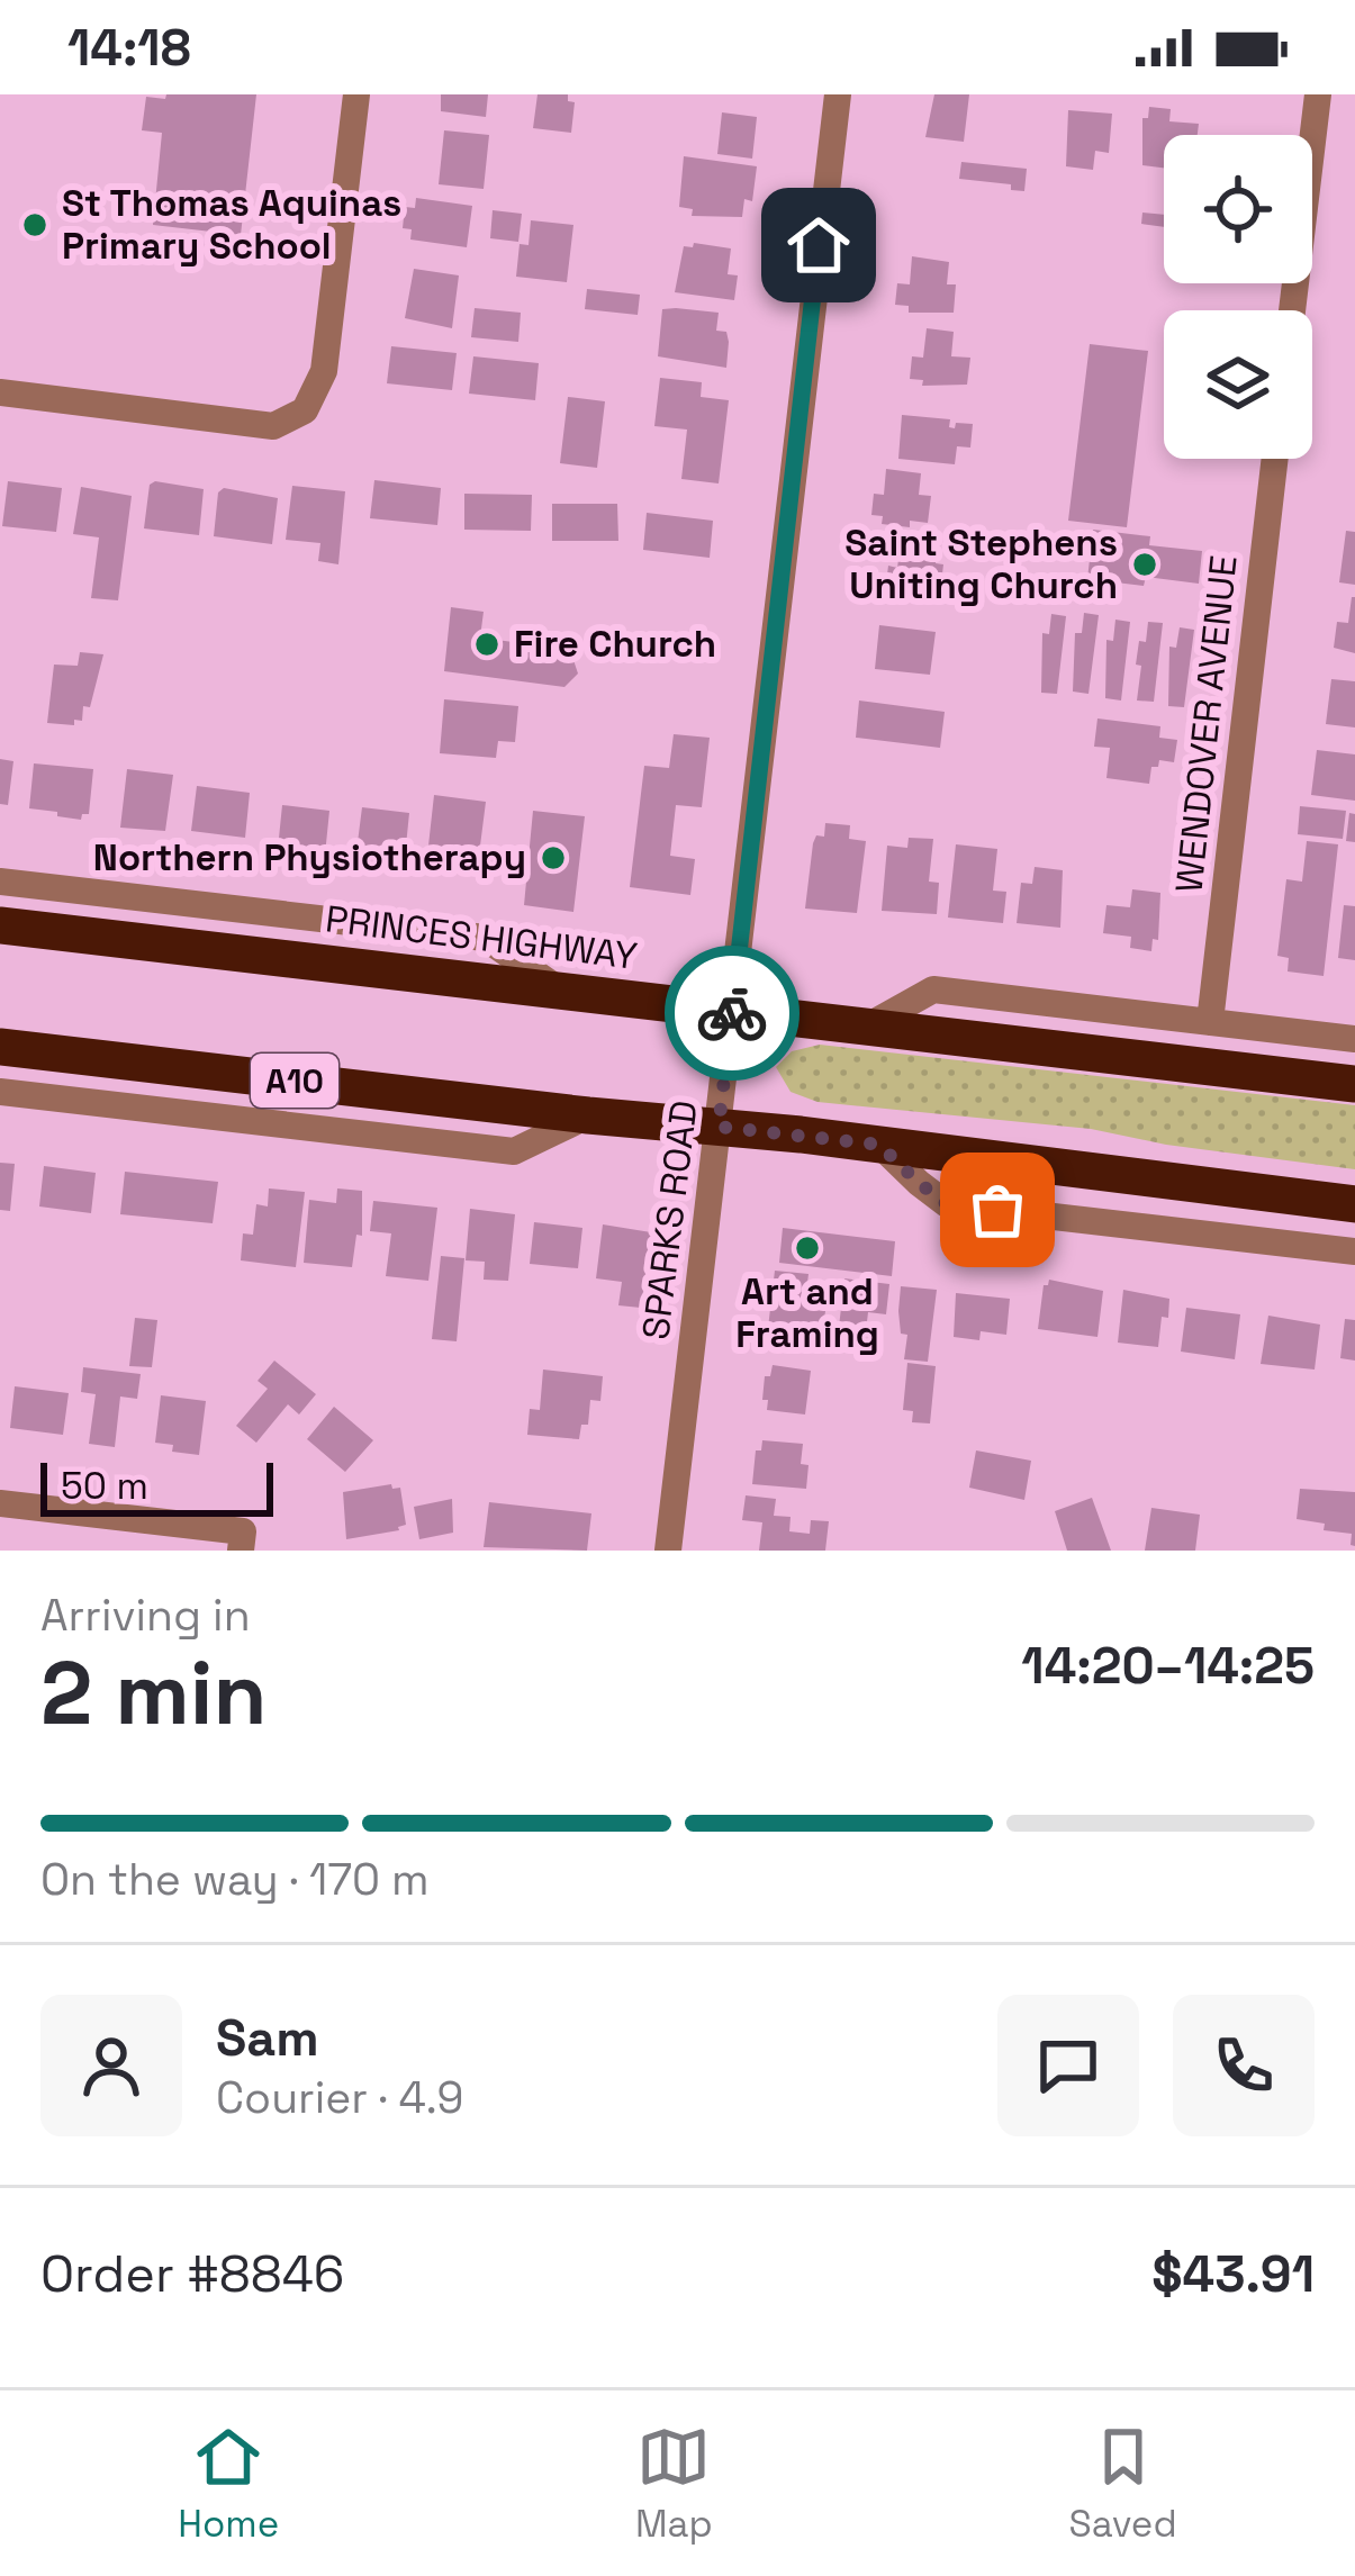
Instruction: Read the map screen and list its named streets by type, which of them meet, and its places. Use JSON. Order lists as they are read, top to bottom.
{
  "streets": {
    "highway": ["PRINCES HIGHWAY", "A10"],
    "street": ["WENDOVER AVENUE", "SPARKS ROAD"]
  },
  "crossings": [
    ["PRINCES HIGHWAY", "SPARKS ROAD"],
    ["A10", "SPARKS ROAD"]
  ],
  "places": [
    "St Thomas Aquinas Primary School",
    "Saint Stephens Uniting Church",
    "Fire Church",
    "Northern Physiotherapy",
    "Art and Framing"
  ],
  "scale_bar": "50 m",
  "page": {
    "status": "14:18",
    "scale": "50 m",
    "heading": ["2 min", "Arriving in", "14:20–14:25"],
    "panel": [
      "Sam",
      "Courier · 4.9",
      "Order #8846",
      "$43.91"
    ],
    "bar": "On the way · 170 m",
    "tabs": ["Home", "Map", "Saved"]
  }
}
